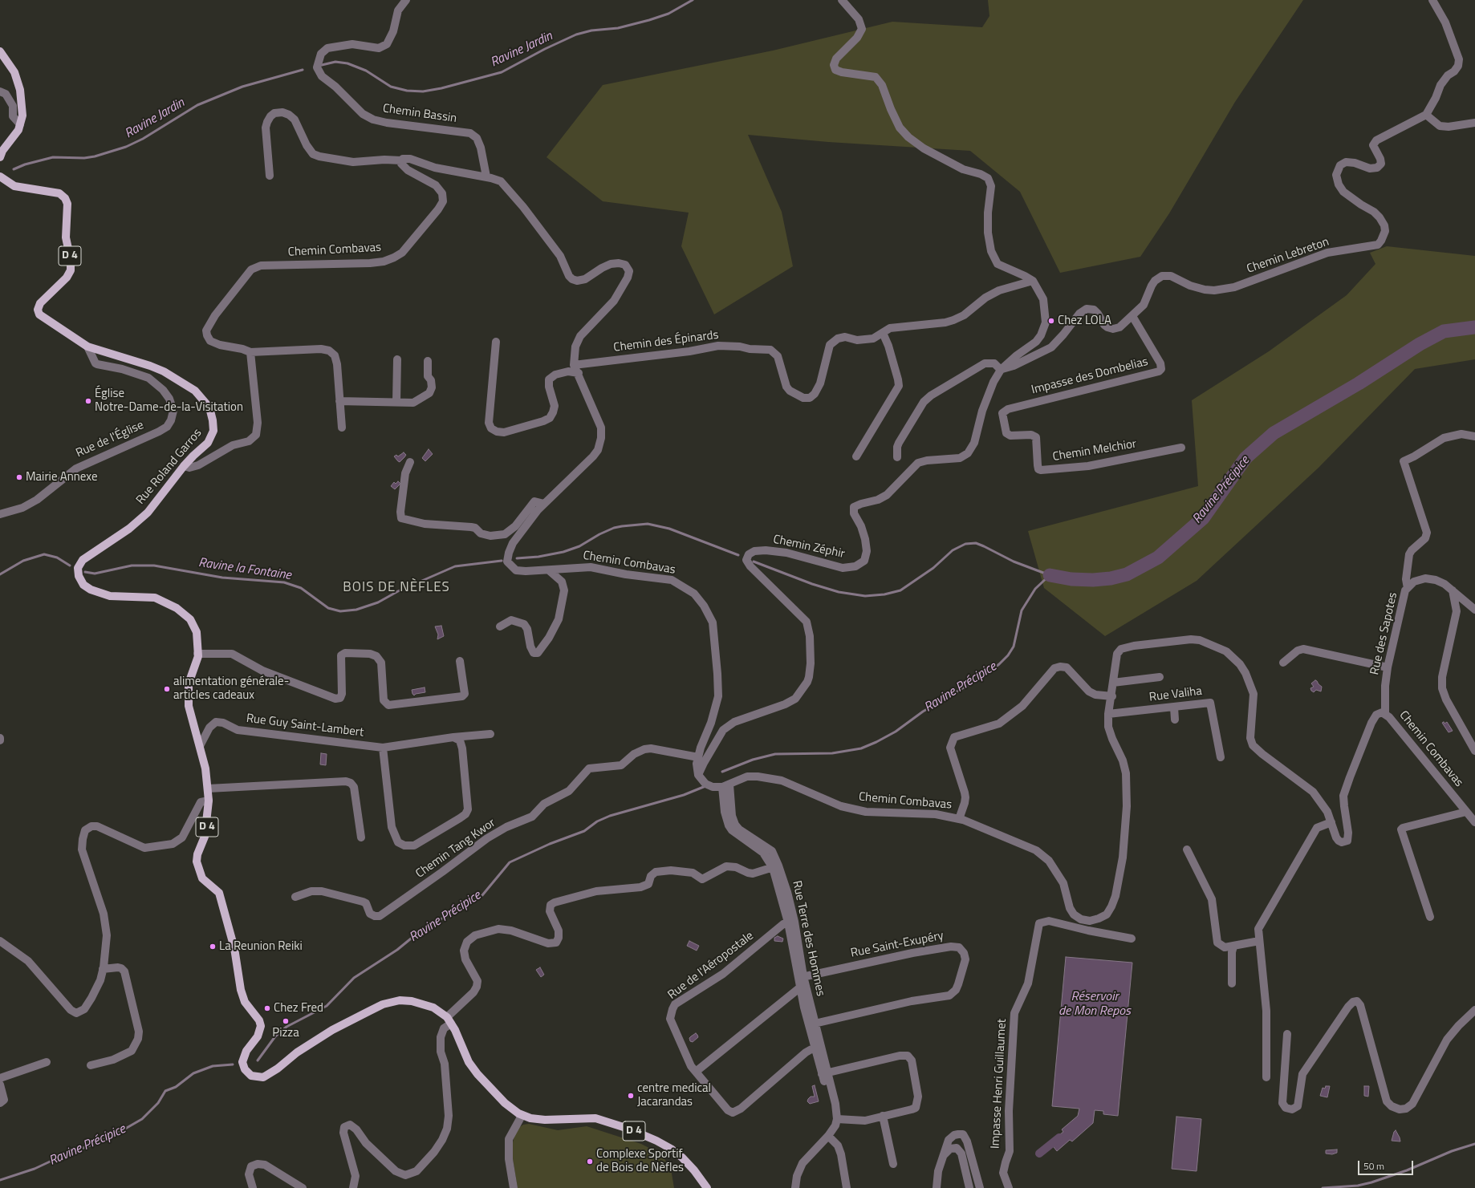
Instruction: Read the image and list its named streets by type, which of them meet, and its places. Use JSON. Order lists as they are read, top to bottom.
{
  "streets": {
    "main road": ["D 4", "Rue Roland Garros"],
    "street": [
      "Chemin Bassin",
      "Chemin Combavas",
      "Chemin Lebreton",
      "Chemin des Épinards",
      "Impasse des Dombelias",
      "Rue de l'Église",
      "Chemin Melchior",
      "Chemin Zéphir",
      "Rue des Sapotes",
      "Rue Valiha",
      "Rue Guy Saint-Lambert",
      "Chemin Tang Kwor",
      "Rue Terre des Hommes",
      "Rue Saint-Exupéry",
      "Rue de l'Aéropostale",
      "Impasse Henri Guillaumet"
    ]
  },
  "crossings": [
    ["Chemin Combavas", "Chemin des Épinards"],
    ["Chemin Combavas", "Chemin Zéphir"],
    ["Chemin Combavas", "Rue des Sapotes"],
    ["Chemin Combavas", "Rue Valiha"],
    ["Chemin Combavas", "Chemin Tang Kwor"],
    ["Chemin Combavas", "Rue Terre des Hommes"],
    ["D 4", "Rue de l'Église"],
    ["D 4", "Rue Roland Garros"],
    ["Chemin Lebreton", "Impasse des Dombelias"],
    ["Chemin Lebreton", "Chemin Zéphir"],
    ["Chemin des Épinards", "Chemin Zéphir"],
    ["Impasse des Dombelias", "Chemin Melchior"],
    ["Rue de l'Église", "Rue Roland Garros"],
    ["Rue Roland Garros", "Rue Guy Saint-Lambert"],
    ["Rue Terre des Hommes", "Rue Saint-Exupéry"],
    ["Rue Terre des Hommes", "Rue de l'Aéropostale"]
  ],
  "districts": ["BOIS DE NÈFLES"],
  "water": [
    "Ravine Jardin",
    "Ravine Précipice",
    "Ravine la Fontaine",
    "Réservoir de Mon Repos"
  ],
  "places": [
    "Chez LOLA",
    "Église Notre-Dame-de-la-Visitation",
    "Mairie Annexe",
    "alimentation générale- articles cadeaux",
    "La Reunion Reiki",
    "Chez Fred",
    "Pizza",
    "centre medical Jacarandas",
    "Complexe Sportif de Bois de Nèfles"
  ],
  "scale_bar": "50 m"
}
